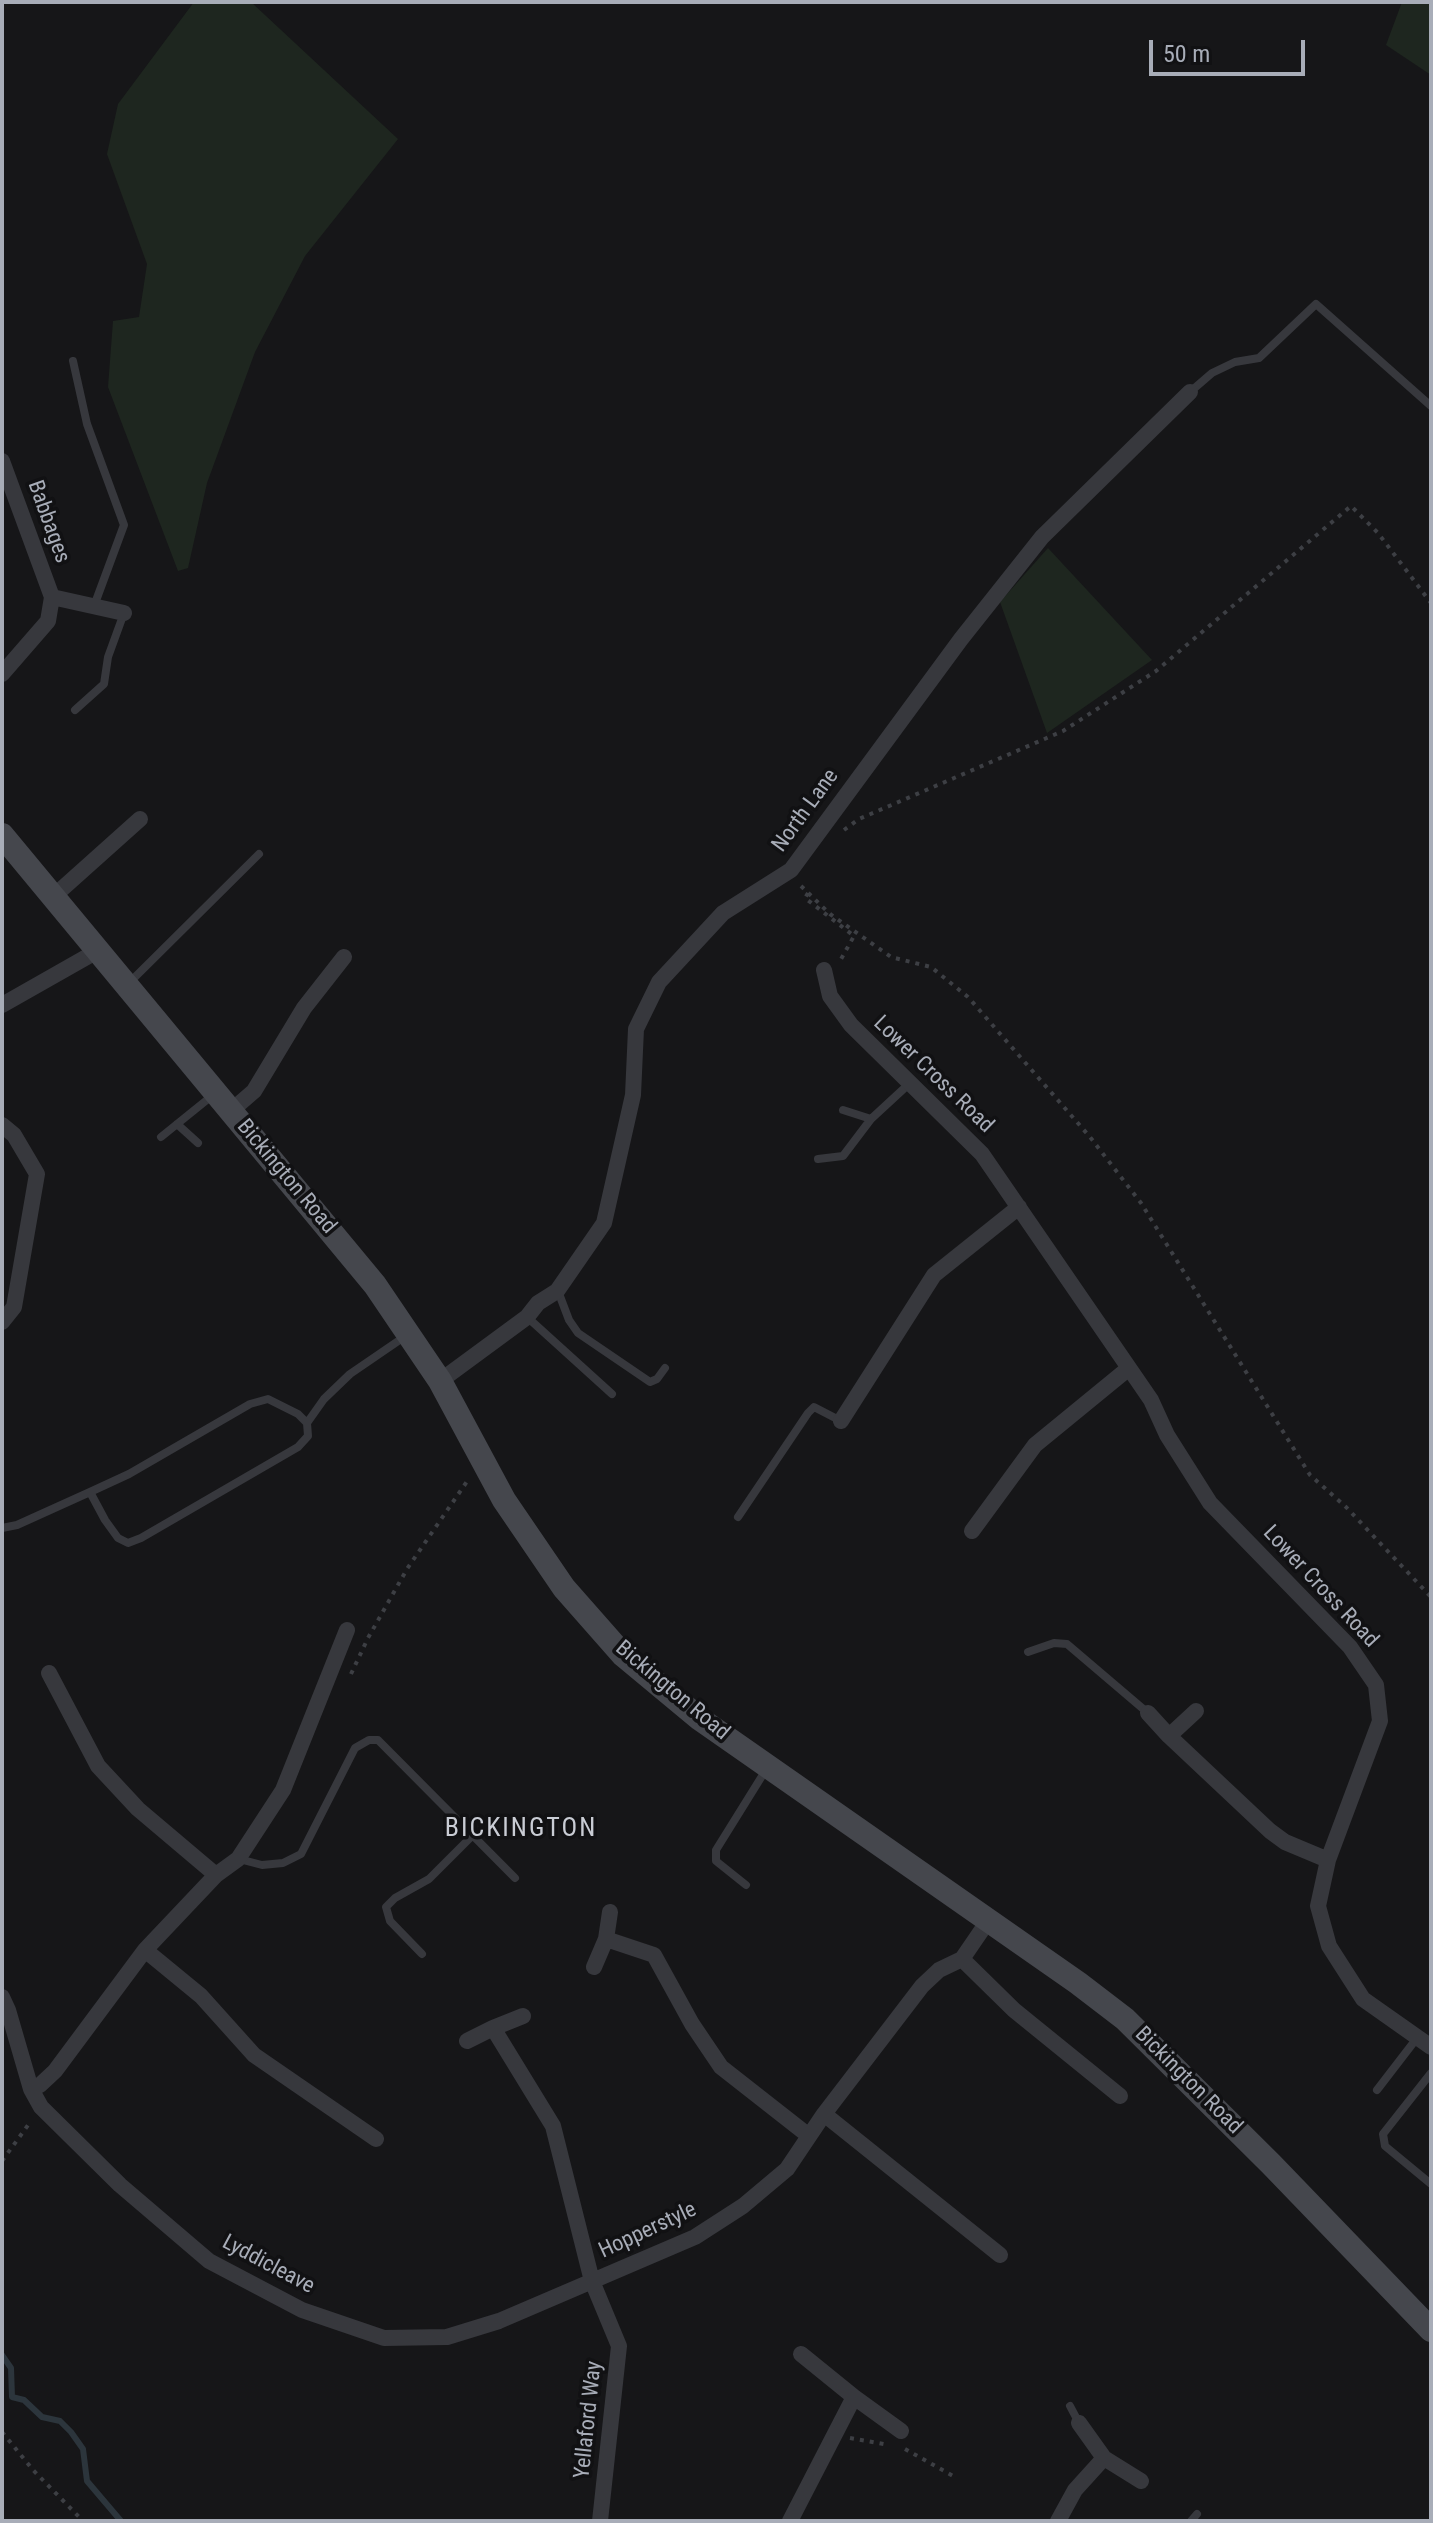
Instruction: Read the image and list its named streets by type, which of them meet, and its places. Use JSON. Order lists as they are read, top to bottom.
{
  "streets": {
    "main road": ["Bickington Road"],
    "street": [
      "Babbages",
      "North Lane",
      "Lower Cross Road",
      "Hopperstyle",
      "Lyddicleave",
      "Yellaford Way"
    ]
  },
  "crossings": [
    ["North Lane", "Bickington Road"],
    ["Bickington Road", "Hopperstyle"],
    ["Hopperstyle", "Lyddicleave"],
    ["Hopperstyle", "Yellaford Way"]
  ],
  "districts": ["BICKINGTON"],
  "scale_bar": "50 m"
}
